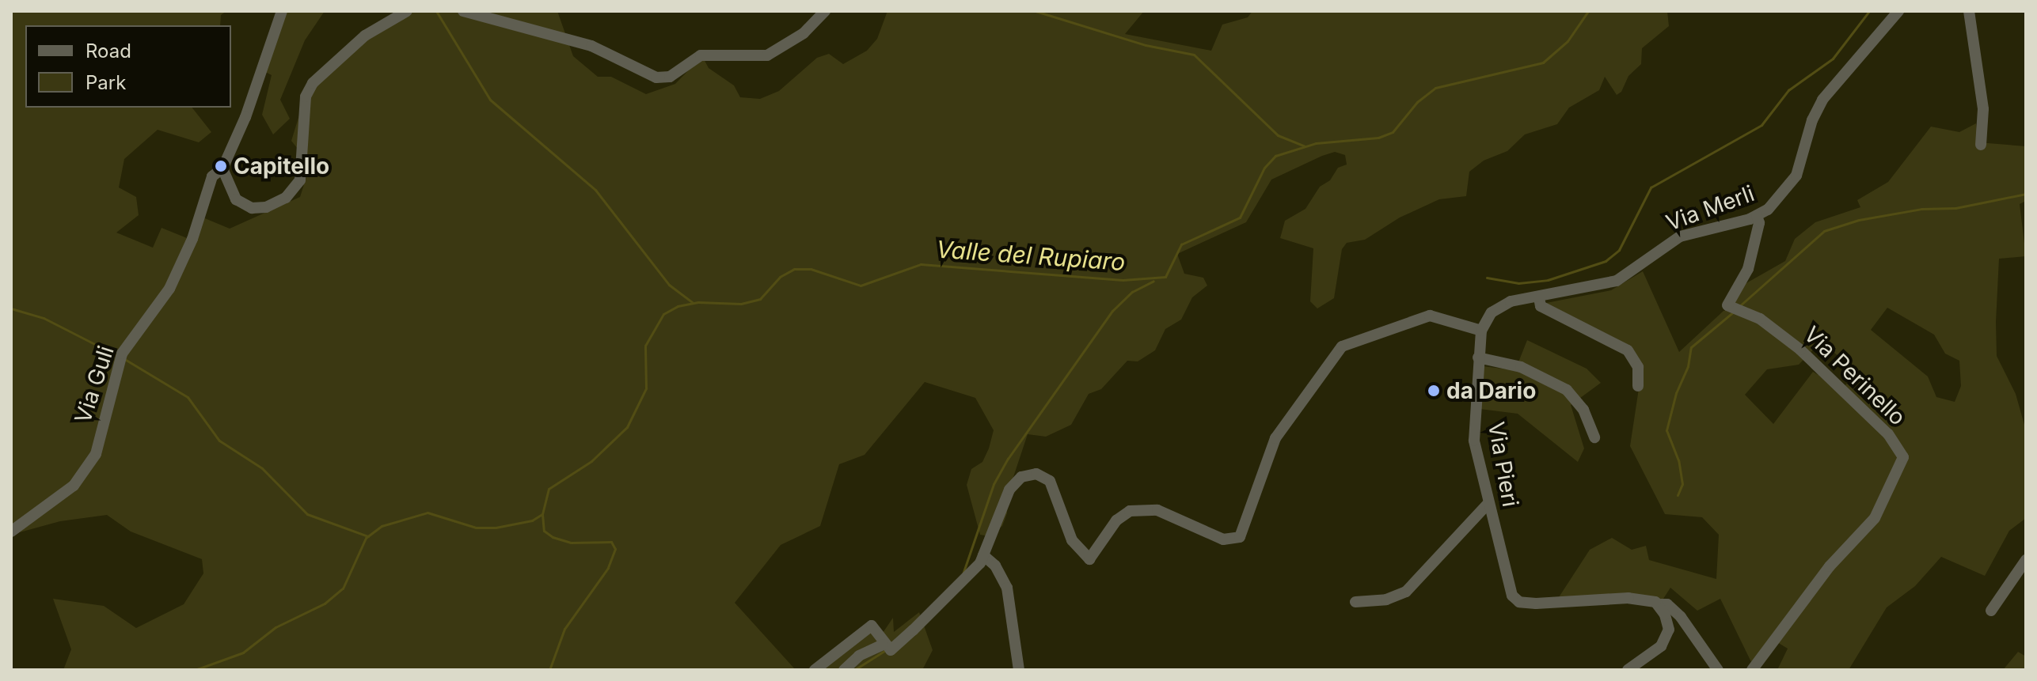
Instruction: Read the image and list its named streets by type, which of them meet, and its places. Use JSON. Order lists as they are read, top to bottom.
{
  "streets": {
    "street": [
      "Via Merli",
      "Via Perinello",
      "Via Guli",
      "Via Pieri"
    ]
  },
  "crossings": [
    ["Via Merli", "Via Perinello"]
  ],
  "water": ["Valle del Rupiaro"],
  "places": ["Capitello", "da Dario"],
  "legend": ["Road", "Park"]
}
